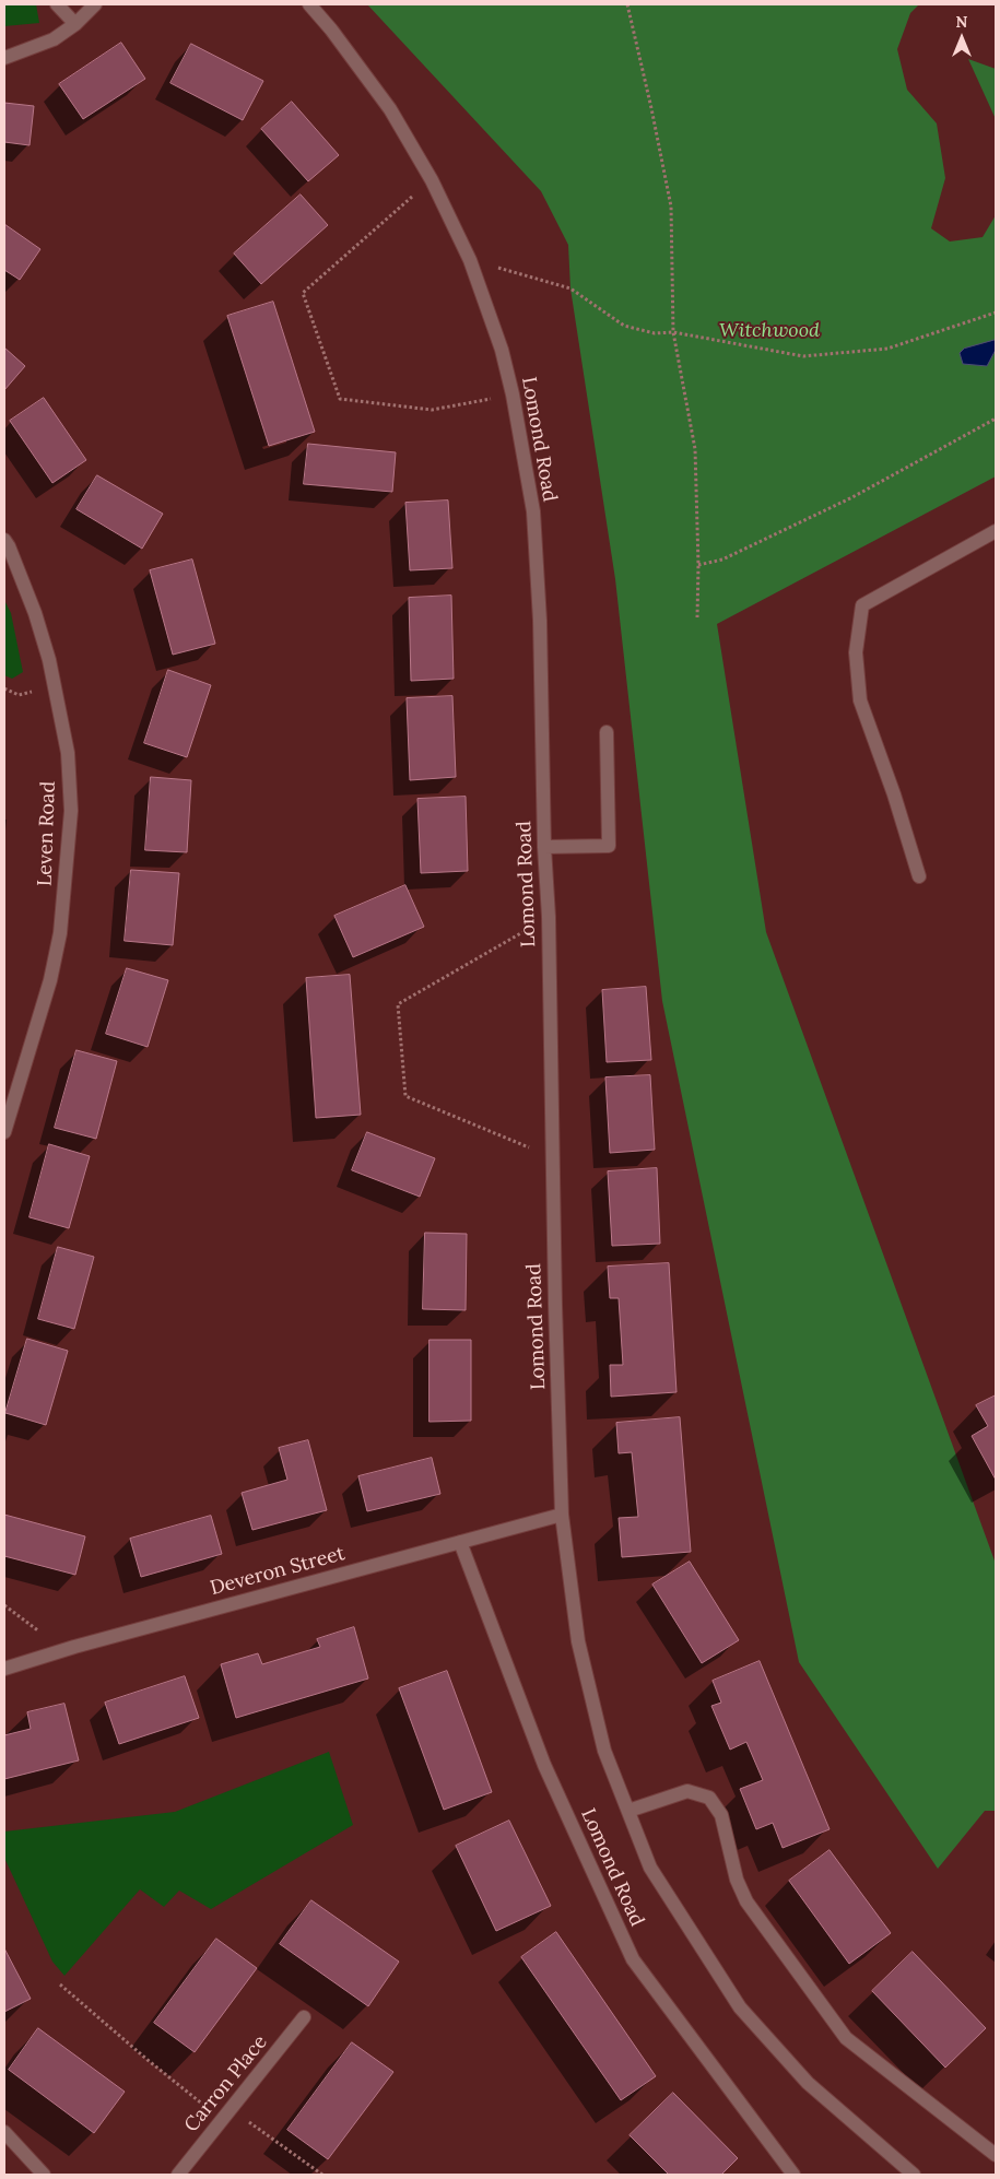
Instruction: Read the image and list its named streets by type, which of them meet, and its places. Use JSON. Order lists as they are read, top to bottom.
{
  "streets": {
    "street": [
      "Lomond Road",
      "Leven Road",
      "Deveron Street",
      "Carron Place"
    ]
  },
  "crossings": [
    ["Lomond Road", "Deveron Street"]
  ],
  "parks": ["Witchwood"],
  "north": "top"
}
